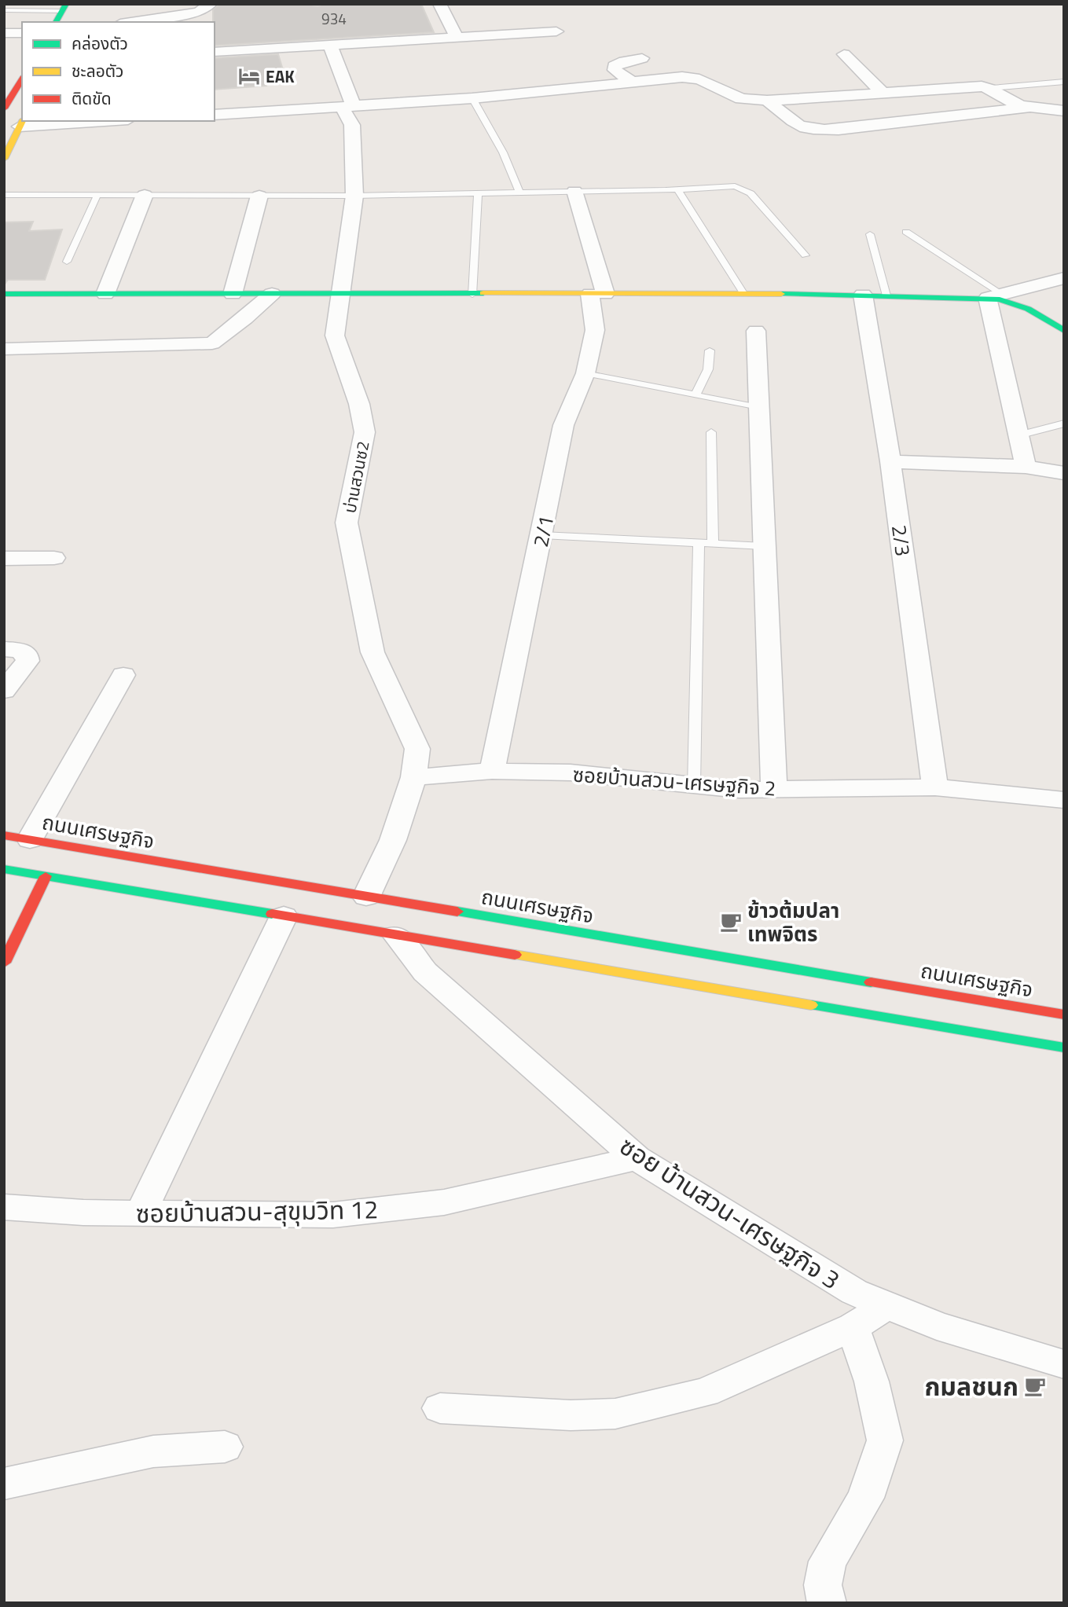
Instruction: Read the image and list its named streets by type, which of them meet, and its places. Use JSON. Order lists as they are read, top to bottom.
{
  "streets": {
    "main road": ["ถนนเศรษฐกิจ"],
    "street": [
      "บ่านสวนซ2",
      "2/1",
      "2/3",
      "ซอยบ้านสวน-เศรษฐกิจ 2",
      "ซอยบ้านสวน-สุขุมวิท 12",
      "ซอย บ้านสวน-เศรษฐกิจ 3"
    ]
  },
  "crossings": [
    ["บ่านสวนซ2", "ซอยบ้านสวน-เศรษฐกิจ 2"],
    ["2/1", "ซอยบ้านสวน-เศรษฐกิจ 2"],
    ["2/3", "ซอยบ้านสวน-เศรษฐกิจ 2"],
    ["ซอยบ้านสวน-สุขุมวิท 12", "ซอย บ้านสวน-เศรษฐกิจ 3"]
  ],
  "places": {
    "hotel": ["EAK"],
    "cafe": ["ข้าวต้มปลา เทพจิตร", "กมลชนก"]
  },
  "house_numbers": ["934"],
  "legend": ["คล่องตัว", "ชะลอตัว", "ติดขัด"]
}
